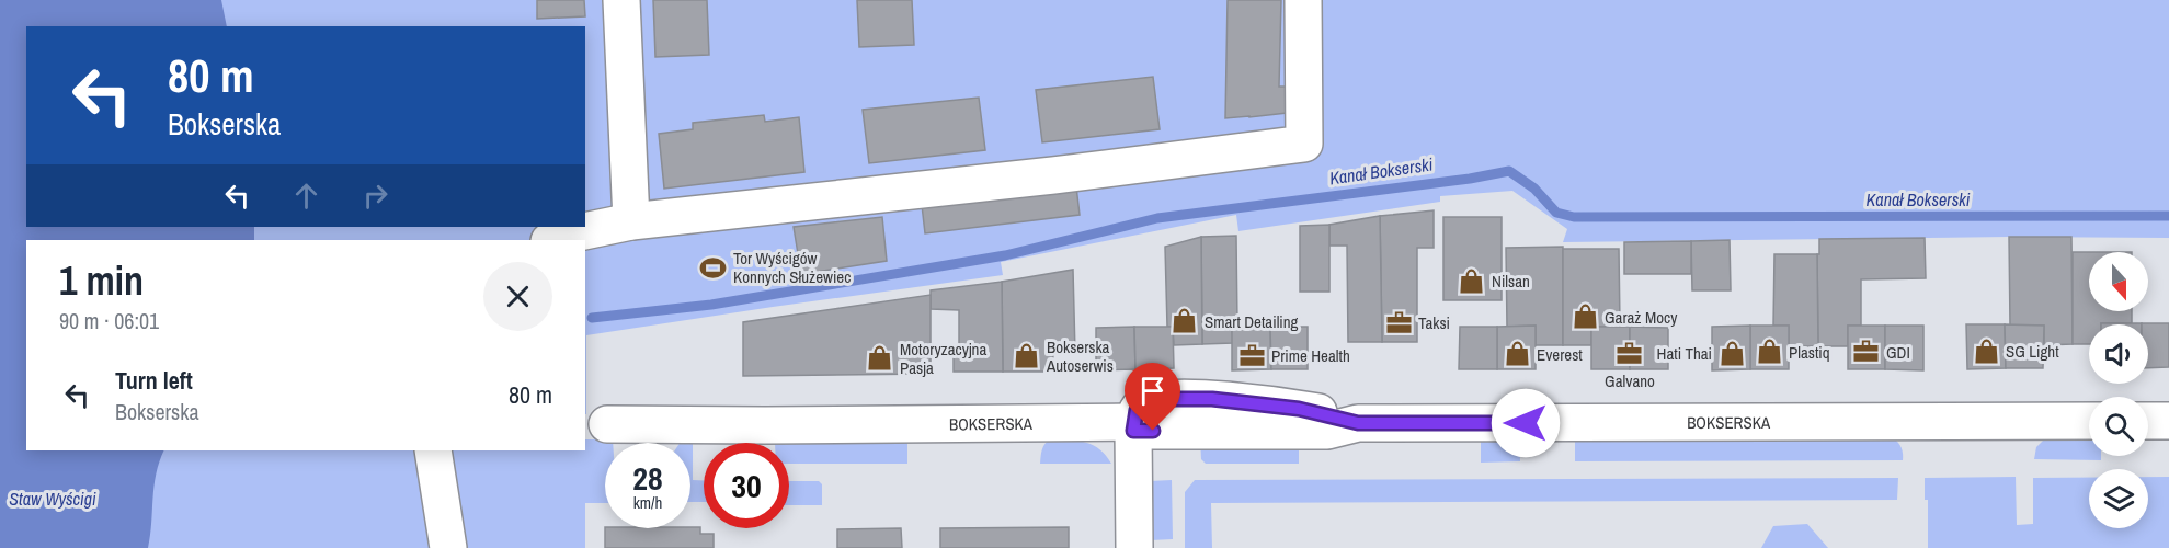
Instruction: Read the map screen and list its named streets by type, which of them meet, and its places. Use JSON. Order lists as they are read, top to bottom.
{
  "streets": {
    "street": ["BOKSERSKA"]
  },
  "water": ["Kanał Bokserski", "Staw Wyścigi"],
  "places": {
    "sports": ["Tor Wyścigów Konnych Służewiec"],
    "shop": [
      "Nilsan",
      "Garaż Mocy",
      "Smart Detailing",
      "SG Light",
      "Plastiq",
      "Hati Thai",
      "Everest",
      "Bokserska Autoserwis",
      "Motoryzacyjna Pasja"
    ],
    "office": [
      "Taksi",
      "GDI",
      "Galvano",
      "Prime Health"
    ]
  },
  "north": "bottom",
  "page": {
    "turn": ["80 m", "Bokserska"],
    "heading": ["1 min", "90 m · 06:01"],
    "list": [
      {
        "name": "Turn left",
        "note": "Bokserska",
        "value": "80 m"
      }
    ],
    "speed": "28 km/h",
    "limit": "30"
  }
}
